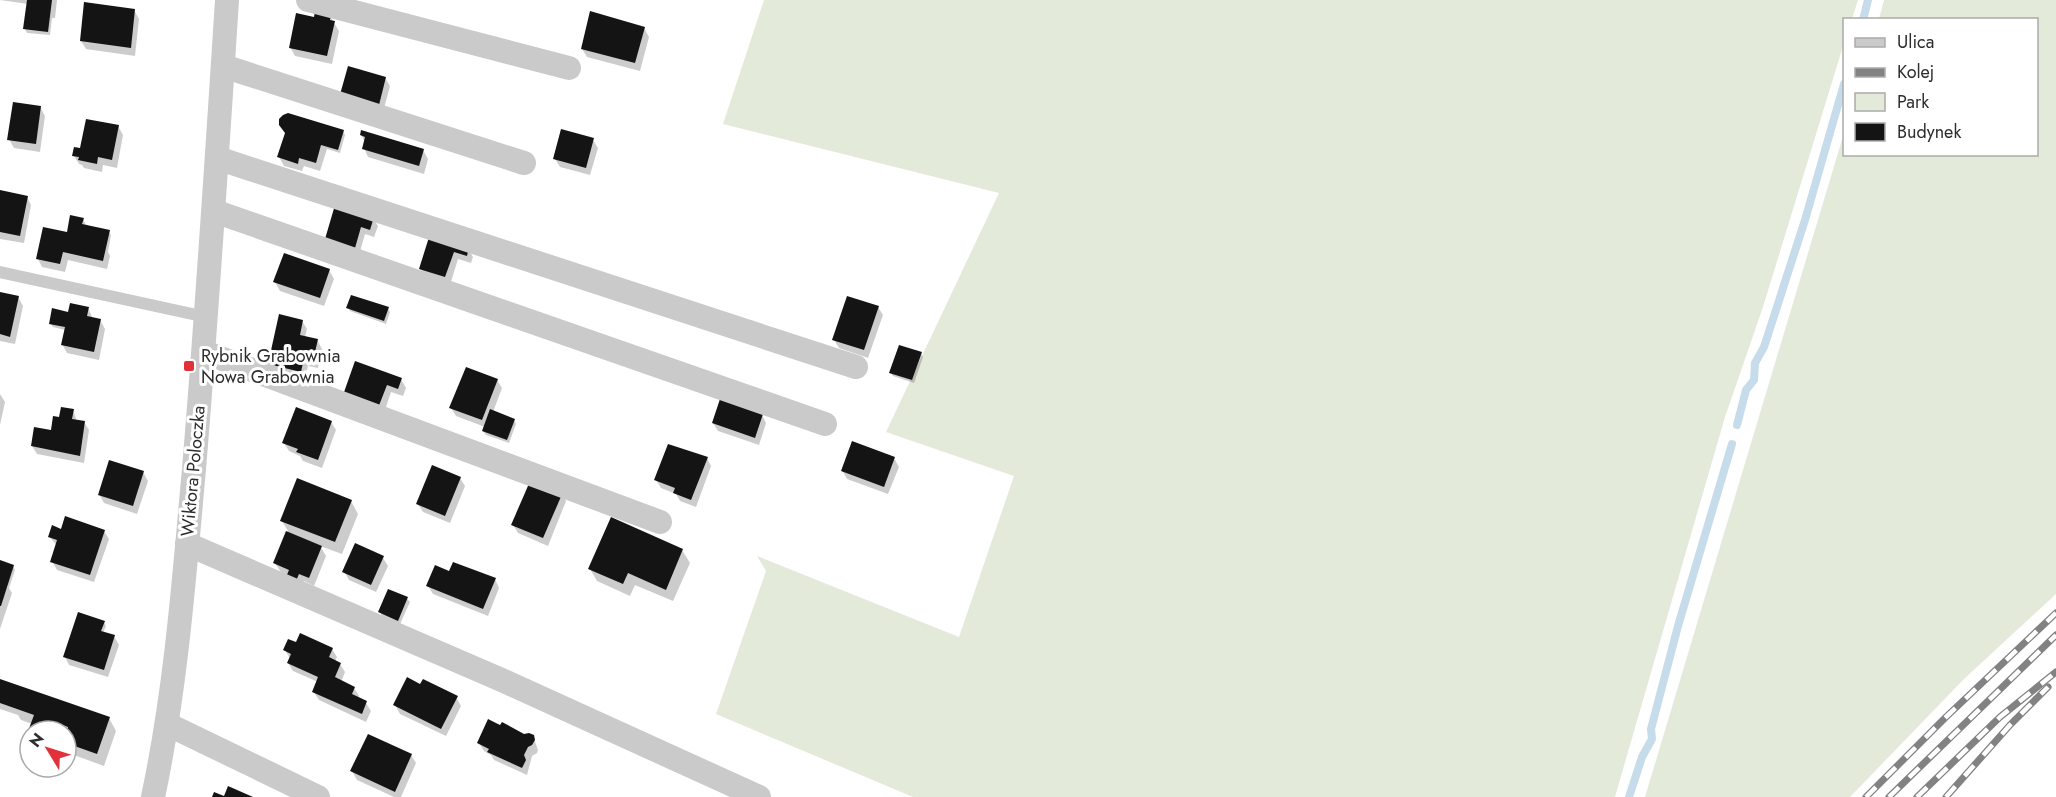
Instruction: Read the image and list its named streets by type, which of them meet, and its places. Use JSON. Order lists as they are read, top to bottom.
{
  "streets": {
    "street": ["Wiktora Poloczka"]
  },
  "places": {
    "transit": ["Rybnik Grabownia Nowa Grabownia"]
  },
  "legend": [
    "Ulica",
    "Kolej",
    "Park",
    "Budynek"
  ],
  "north": "top left"
}
